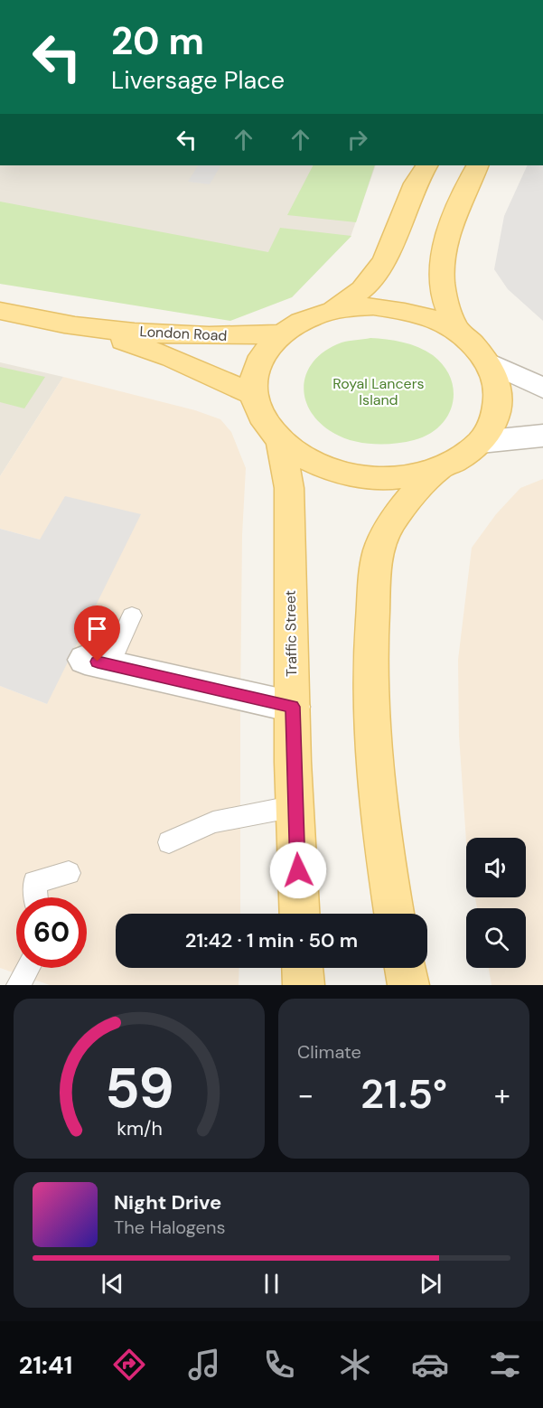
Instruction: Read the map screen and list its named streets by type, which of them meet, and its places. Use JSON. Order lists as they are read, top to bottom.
{
  "streets": {
    "main road": ["London Road", "Traffic Street"]
  },
  "parks": ["Royal Lancers Island"],
  "page": {
    "turn": ["20 m", "Liversage Place"],
    "limit": "60",
    "trip": "21:42 · 1 min · 50 m",
    "tile": "Climate",
    "heat": ["−", "21.5°", "+"],
    "song": ["Night Drive", "The Halogens"],
    "tabs": "21:41",
    "gauge": ["59", "km/h"]
  }
}
